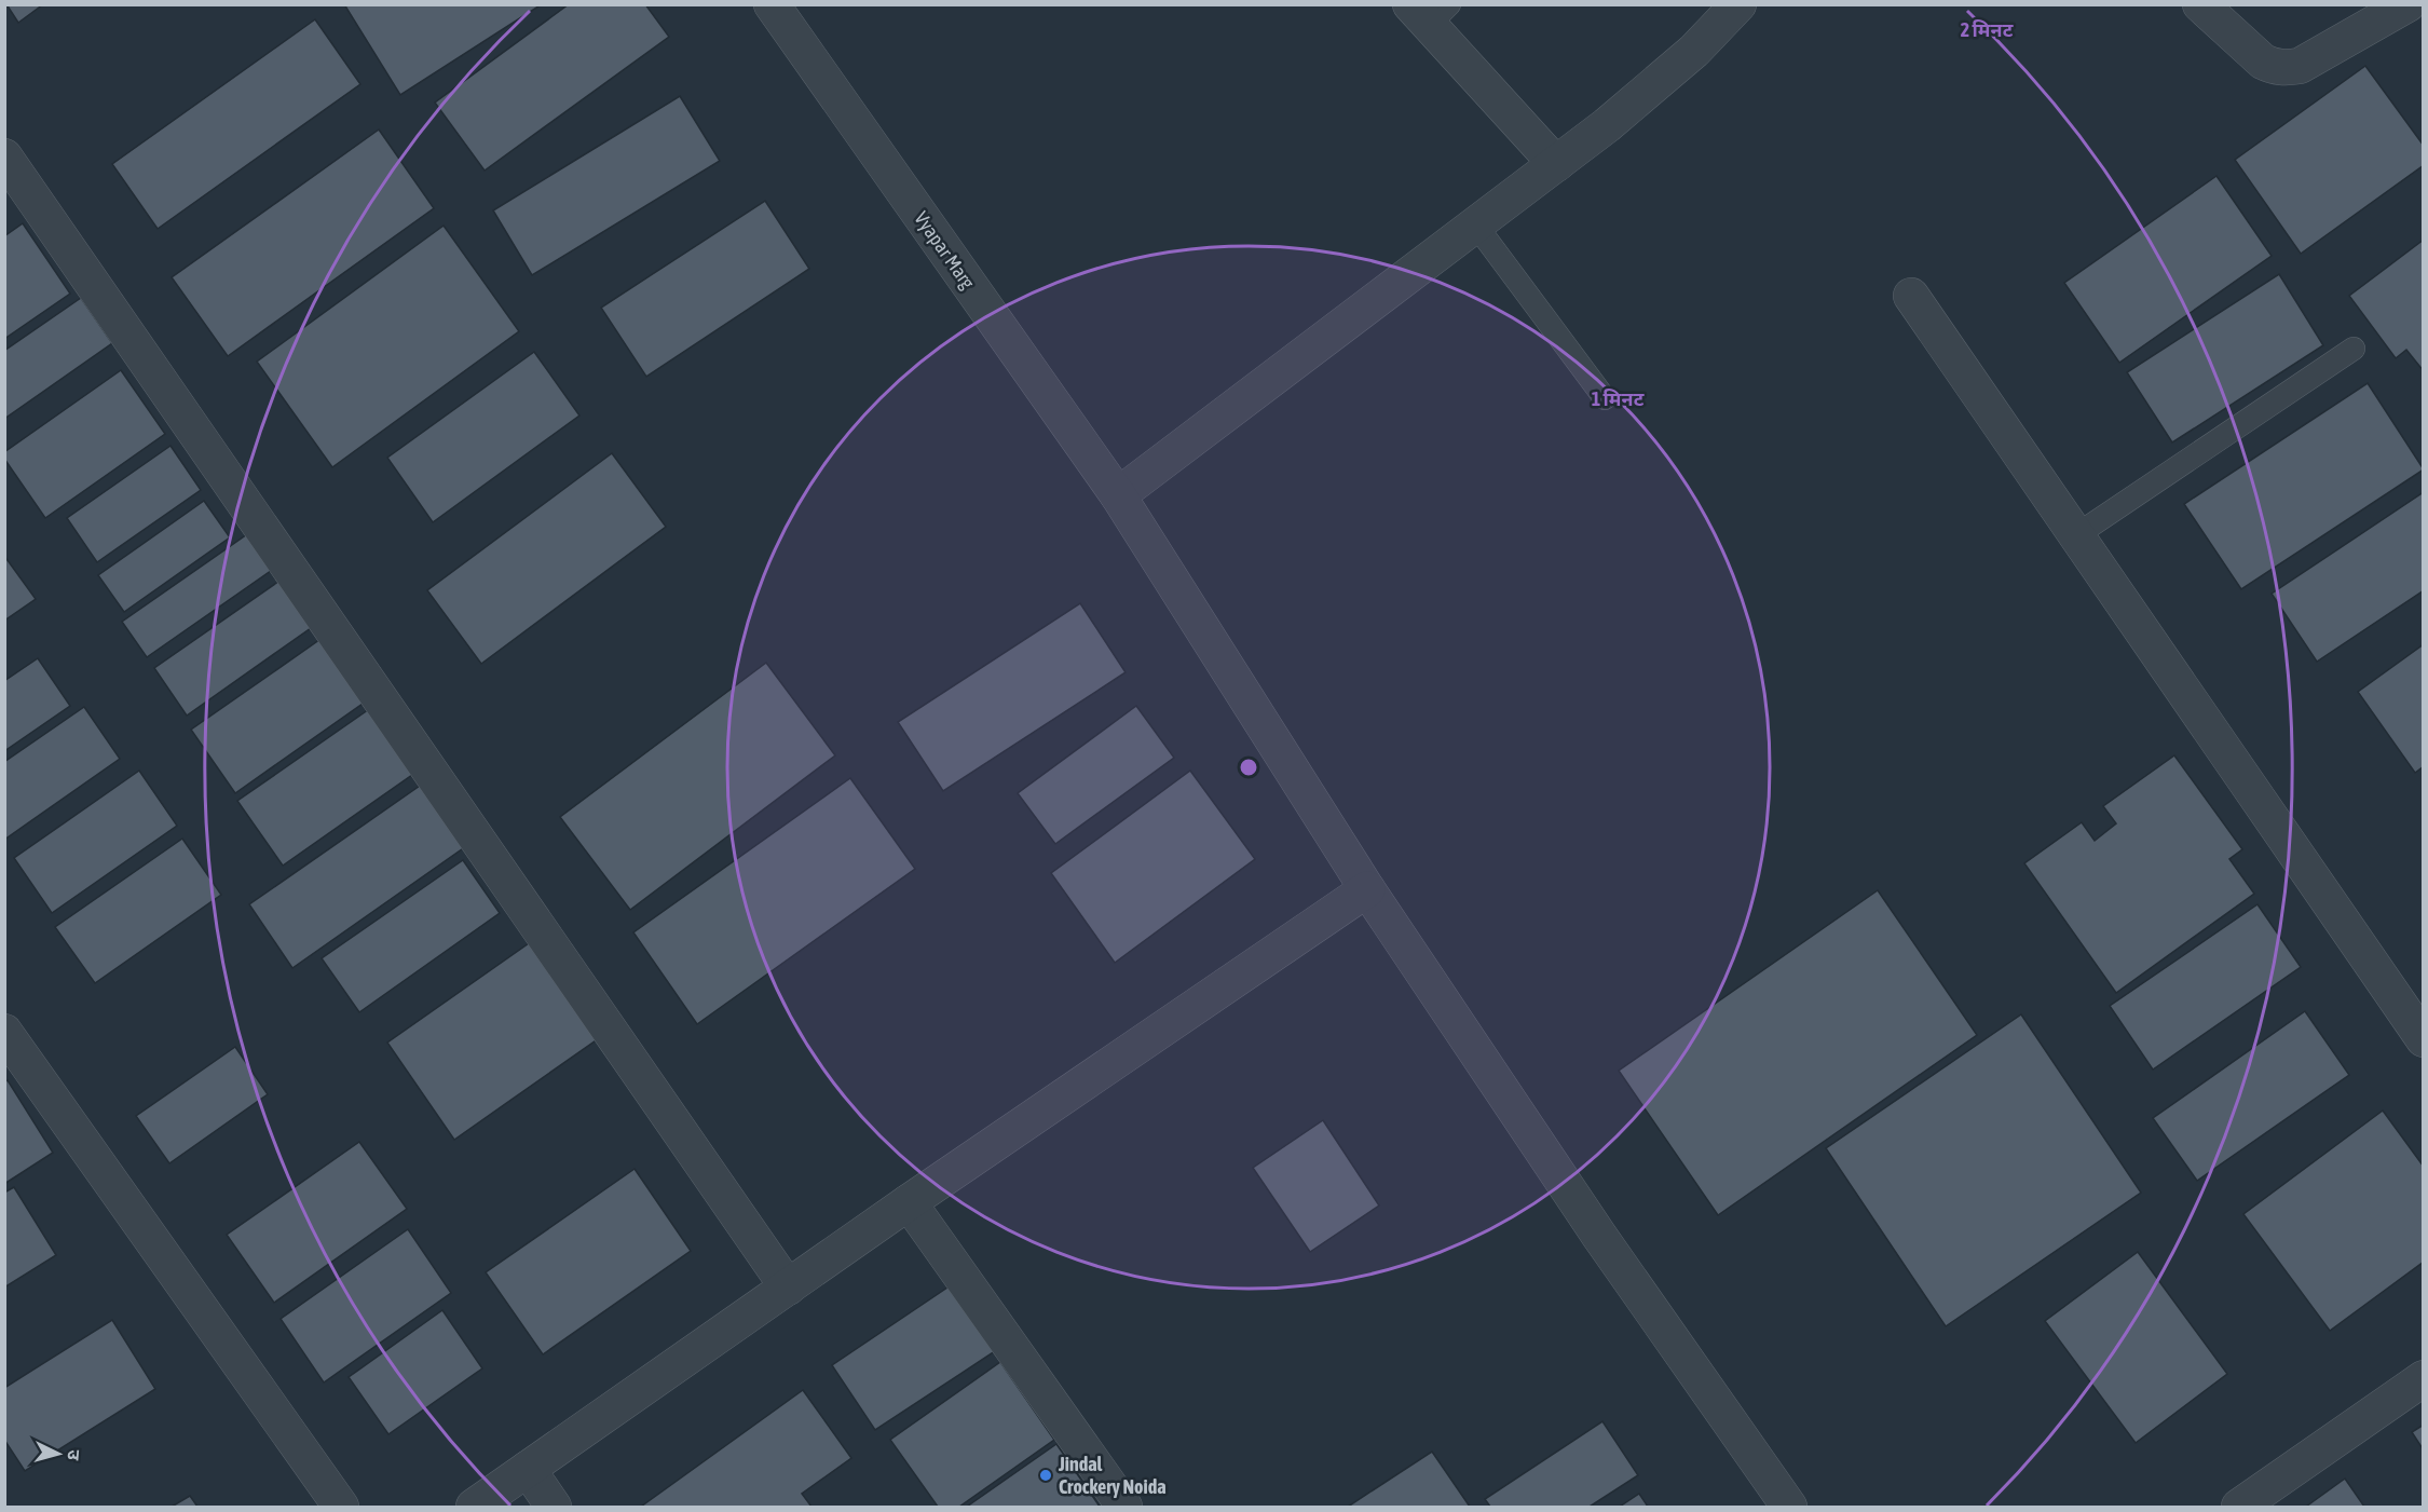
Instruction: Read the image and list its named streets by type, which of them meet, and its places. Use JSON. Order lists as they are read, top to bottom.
{
  "streets": {
    "street": ["Vyapar Marg"]
  },
  "places": ["Jindal Crockery Noida"],
  "north": "right",
  "rings": ["2 मिनट", "1 मिनट"]
}
